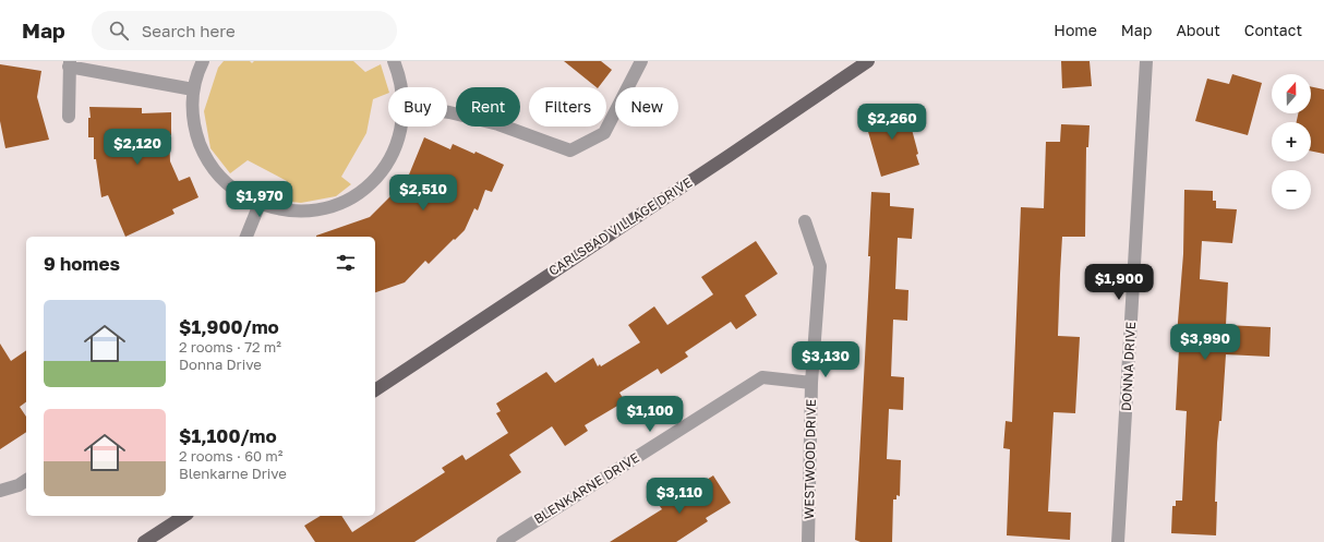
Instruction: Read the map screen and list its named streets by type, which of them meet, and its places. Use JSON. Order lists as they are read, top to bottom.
{
  "streets": {
    "main road": ["CARLSBAD VILLAGE DRIVE"],
    "street": ["DONNA DRIVE", "WESTWOOD DRIVE", "BLENKARNE DRIVE"]
  },
  "crossings": [
    ["WESTWOOD DRIVE", "BLENKARNE DRIVE"]
  ],
  "north": "top",
  "page": {
    "header": "Map",
    "search": "Search here",
    "nav": [
      "Home",
      "Map",
      "About",
      "Contact"
    ],
    "map_buttons": ["+", "−"],
    "chip": [
      "Buy",
      "Rent",
      "Filters",
      "New"
    ],
    "price": [
      "$2,260",
      "$2,120",
      "$2,510",
      "$1,970",
      "$1,900",
      "$3,990",
      "$3,130",
      "$1,100",
      "$3,110"
    ],
    "heading": "9 homes",
    "list": [
      {
        "name": "$1,900/mo",
        "note": "2 rooms · 72 m² · Donna Drive"
      },
      {
        "name": "$1,100/mo",
        "note": "2 rooms · 60 m² · Blenkarne Drive"
      }
    ]
  }
}
